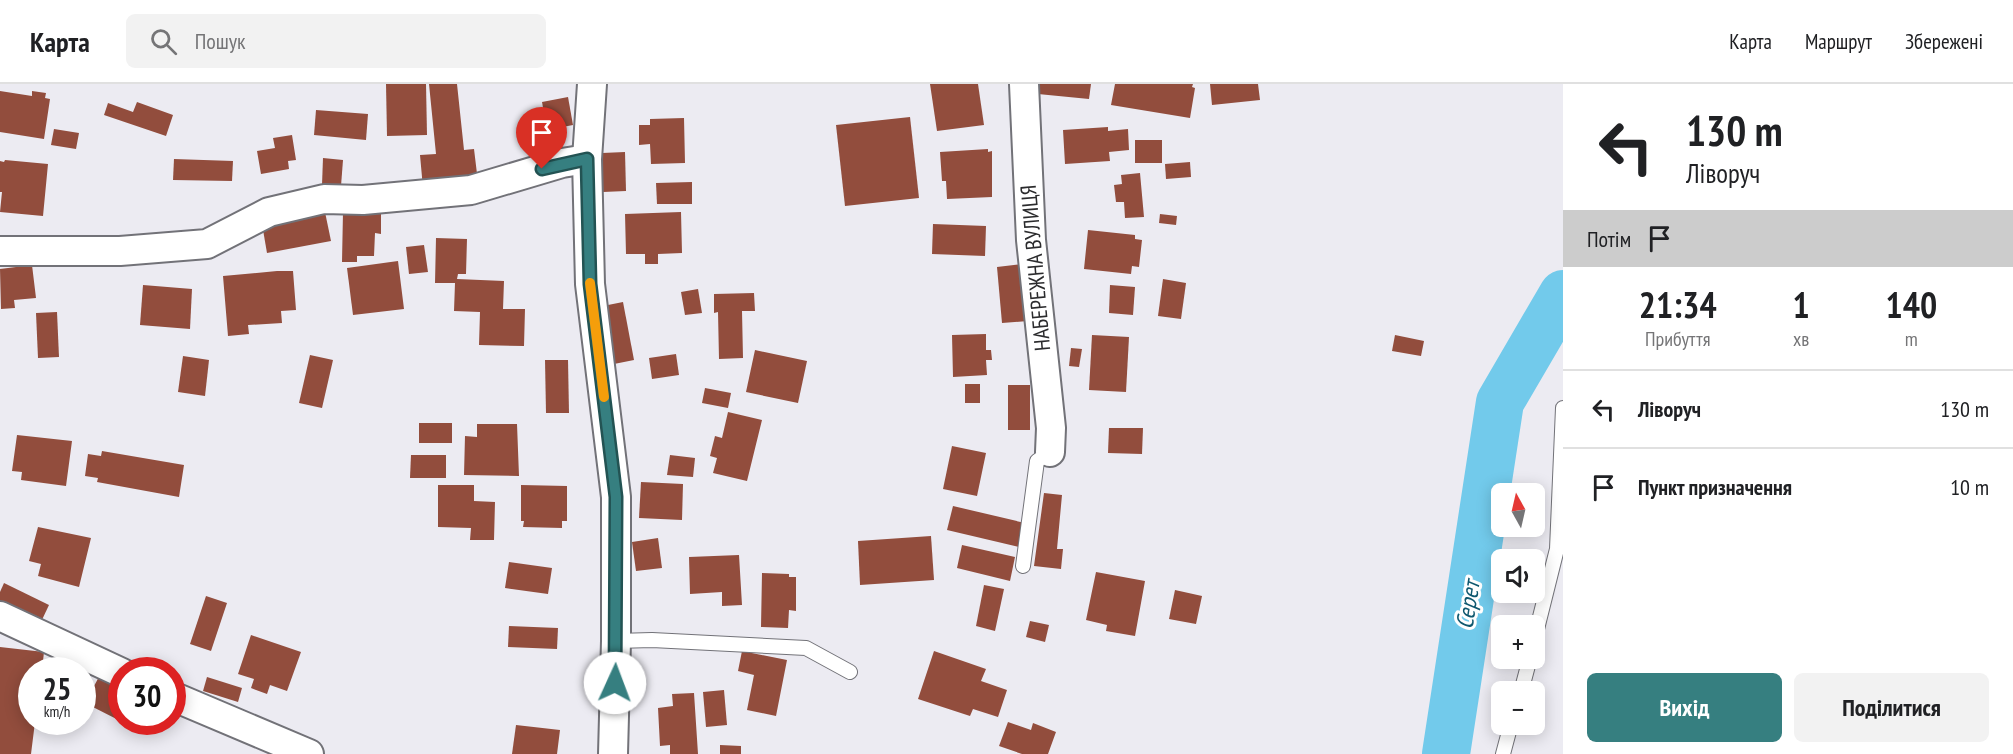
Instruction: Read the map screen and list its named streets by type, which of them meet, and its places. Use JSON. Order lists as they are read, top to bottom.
{
  "streets": {
    "street": ["НАБЕРЕЖНА ВУЛИЦЯ"]
  },
  "water": ["Серет"],
  "north": "top",
  "page": {
    "header": "Карта",
    "search": "Пошук",
    "nav": ["Карта", "Маршрут", "Збережені"],
    "turn": ["130 m", "Ліворуч"],
    "then": "Потім",
    "eta": [
      "21:34",
      "Прибуття",
      "1",
      "хв",
      "140",
      "m"
    ],
    "list": [
      {
        "name": "Ліворуч",
        "value": "130 m"
      },
      {
        "name": "Пункт призначення",
        "value": "10 m"
      }
    ],
    "map_buttons": ["+", "−"],
    "speed": "25 km/h",
    "limit": "30",
    "buttons": ["Вихід", "Поділитися"]
  }
}
